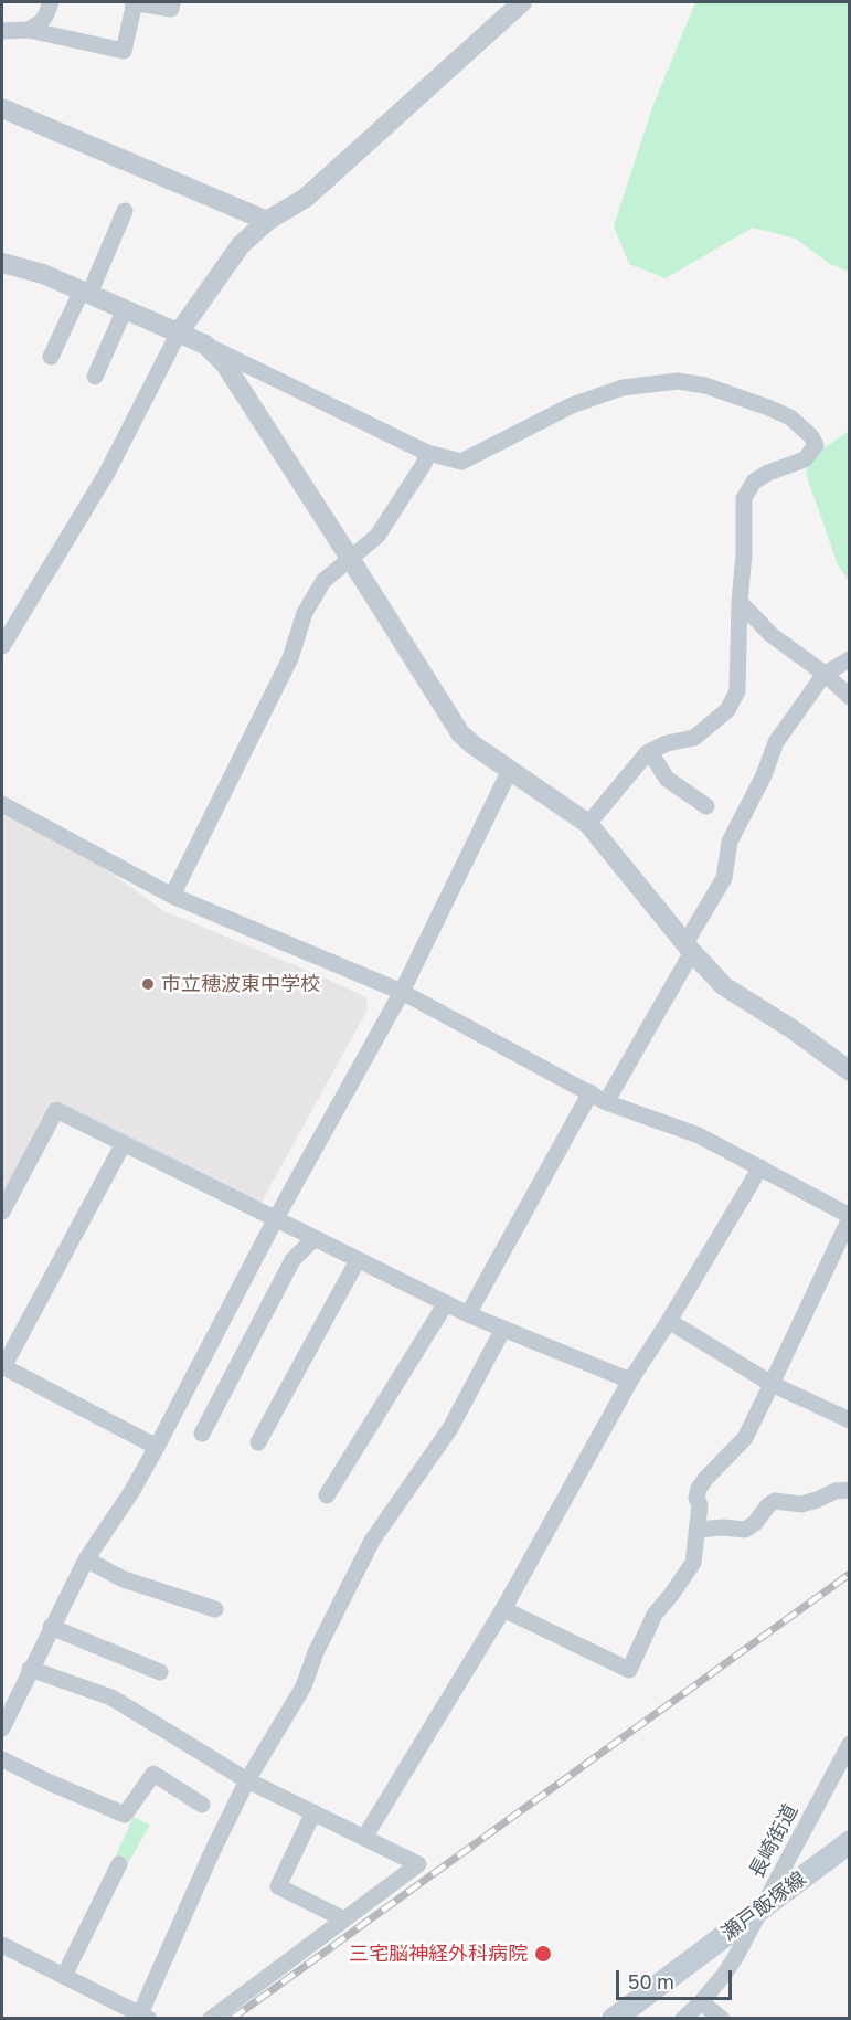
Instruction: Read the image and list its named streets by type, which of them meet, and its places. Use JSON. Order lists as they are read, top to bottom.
{
  "streets": {
    "main road": ["瀬戸飯塚線"],
    "street": ["長崎街道"]
  },
  "crossings": [
    ["長崎街道", "瀬戸飯塚線"]
  ],
  "places": ["市立穂波東中学校", "三宅脳神経外科病院"],
  "scale_bar": "50 m"
}
